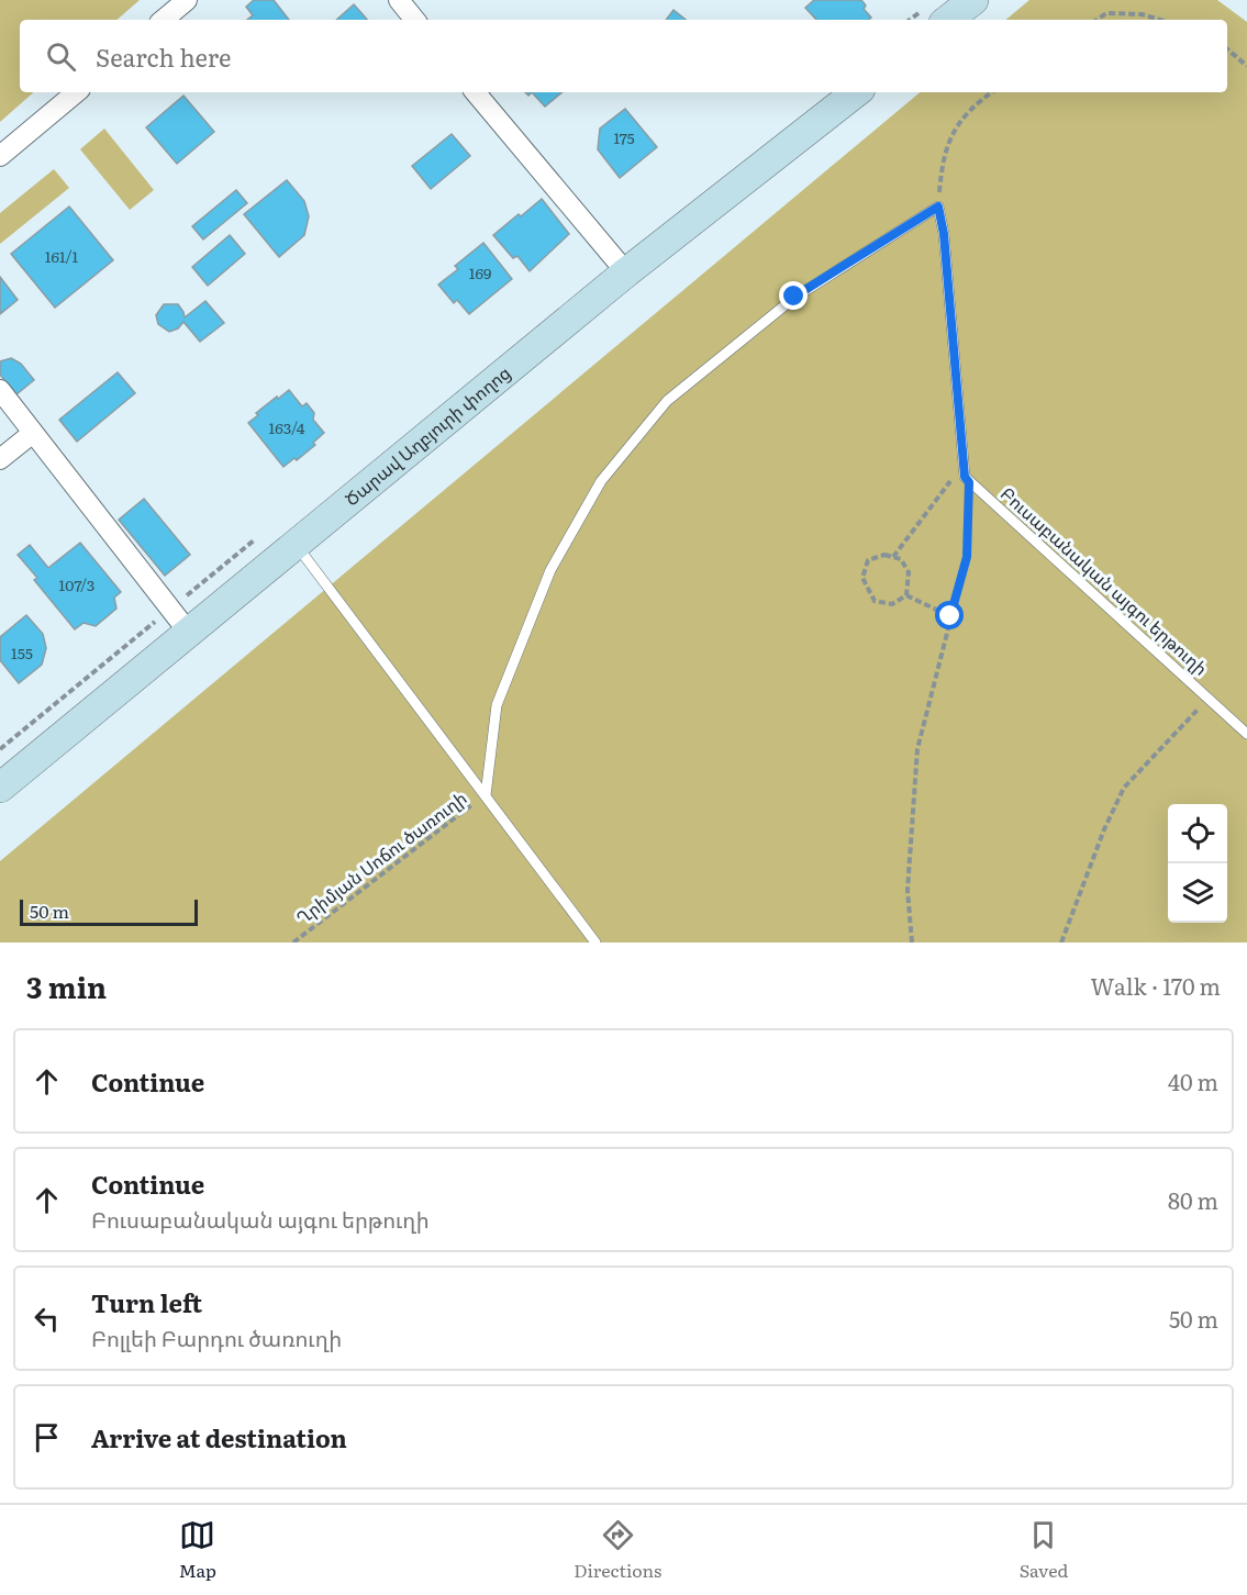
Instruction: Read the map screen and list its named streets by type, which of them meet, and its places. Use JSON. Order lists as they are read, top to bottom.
{
  "streets": {
    "main road": ["Ծարավ Աղբյուրի փողոց"],
    "lane": ["Բուսաբանական այգու երթուղի"],
    "path": ["Ղրիմյան Սոճու ծառուղի"]
  },
  "house_numbers": [
    "175",
    "161/1",
    "169",
    "163/4",
    "107/3",
    "155"
  ],
  "scale_bar": "50 m",
  "page": {
    "search": "Search here",
    "scale": "50 m",
    "heading": ["3 min", "Walk · 170 m"],
    "list": [
      ["Continue", "40 m"],
      ["Continue", "Բուսաբանական այգու երթուղի", "80 m"],
      ["Turn left", "Բոլլեի Բարդու ծառուղի", "50 m"],
      "Arrive at destination"
    ],
    "nav": ["Map", "Directions", "Saved"]
  }
}
